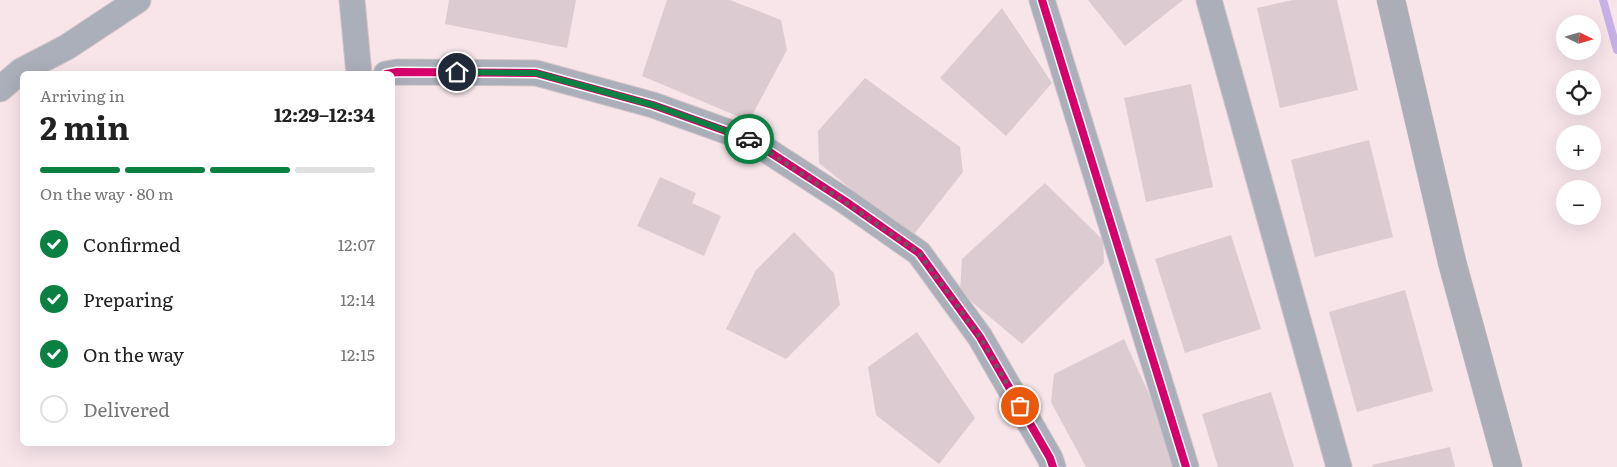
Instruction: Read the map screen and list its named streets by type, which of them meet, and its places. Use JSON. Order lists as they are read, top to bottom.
{
  "north": "right",
  "page": {
    "map_buttons": ["+", "−"],
    "heading": ["2 min", "Arriving in", "12:29–12:34"],
    "bar": "On the way · 80 m",
    "list": [
      ["Confirmed", "12:07"],
      ["Preparing", "12:14"],
      ["On the way", "12:15"],
      "Delivered"
    ]
  }
}
